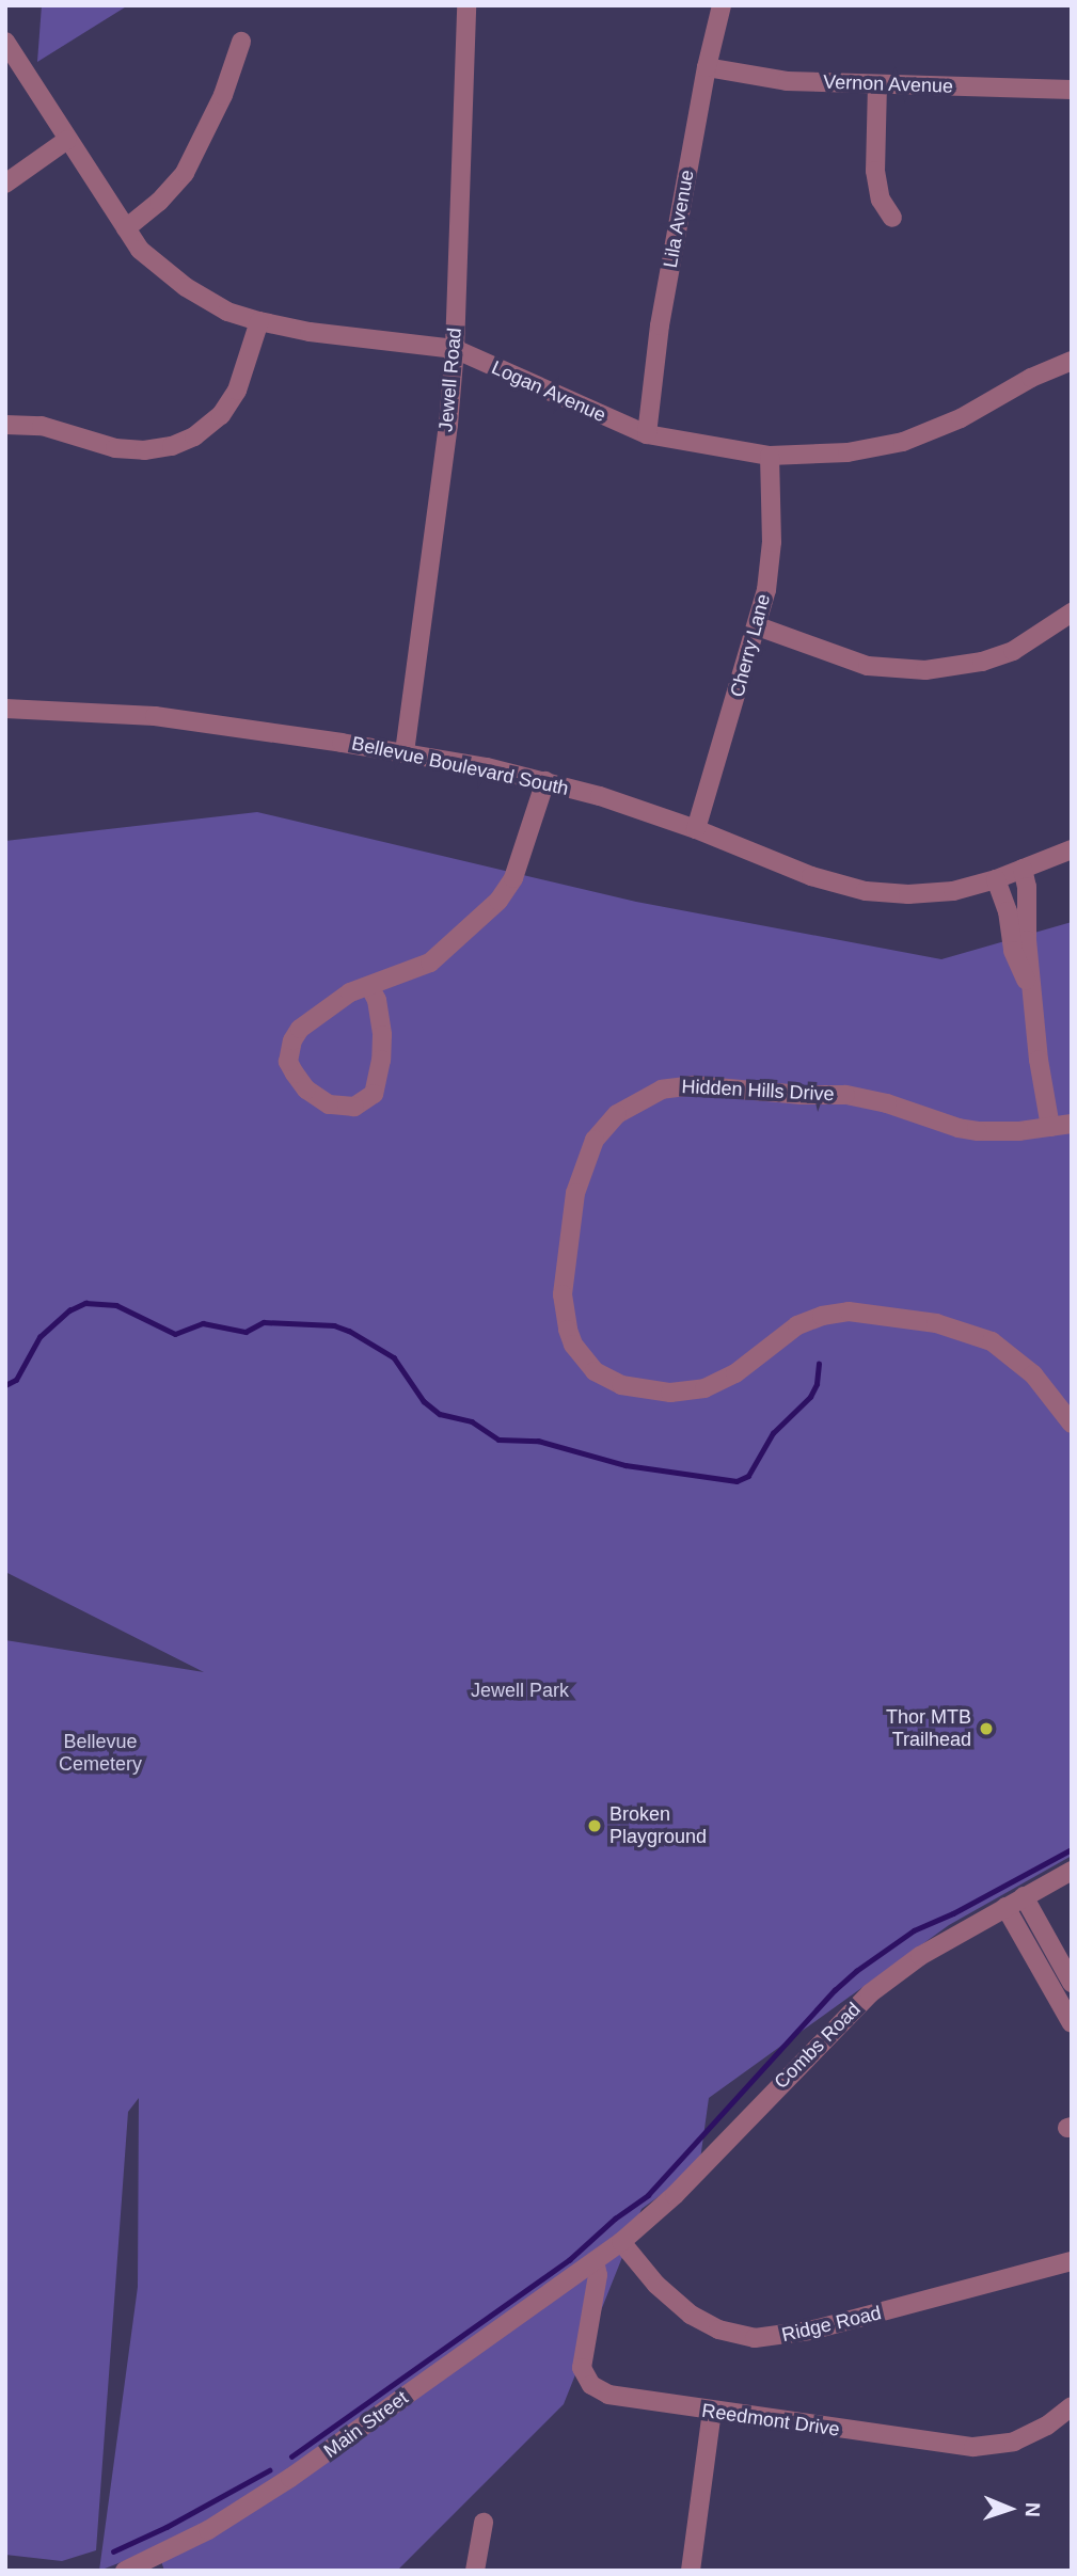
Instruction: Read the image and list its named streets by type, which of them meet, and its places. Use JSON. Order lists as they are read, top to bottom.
{
  "streets": {
    "street": [
      "Vernon Avenue",
      "Lila Avenue",
      "Jewell Road",
      "Logan Avenue",
      "Cherry Lane",
      "Bellevue Boulevard South",
      "Hidden Hills Drive",
      "Combs Road",
      "Ridge Road",
      "Reedmont Drive",
      "Main Street"
    ]
  },
  "crossings": [
    ["Vernon Avenue", "Lila Avenue"],
    ["Lila Avenue", "Logan Avenue"],
    ["Jewell Road", "Logan Avenue"],
    ["Jewell Road", "Bellevue Boulevard South"],
    ["Logan Avenue", "Cherry Lane"],
    ["Cherry Lane", "Bellevue Boulevard South"],
    ["Combs Road", "Ridge Road"],
    ["Combs Road", "Reedmont Drive"],
    ["Combs Road", "Main Street"],
    ["Reedmont Drive", "Main Street"]
  ],
  "parks": ["Jewell Park", "Bellevue Cemetery"],
  "places": ["Thor MTB Trailhead", "Broken Playground"],
  "north": "right"
}
